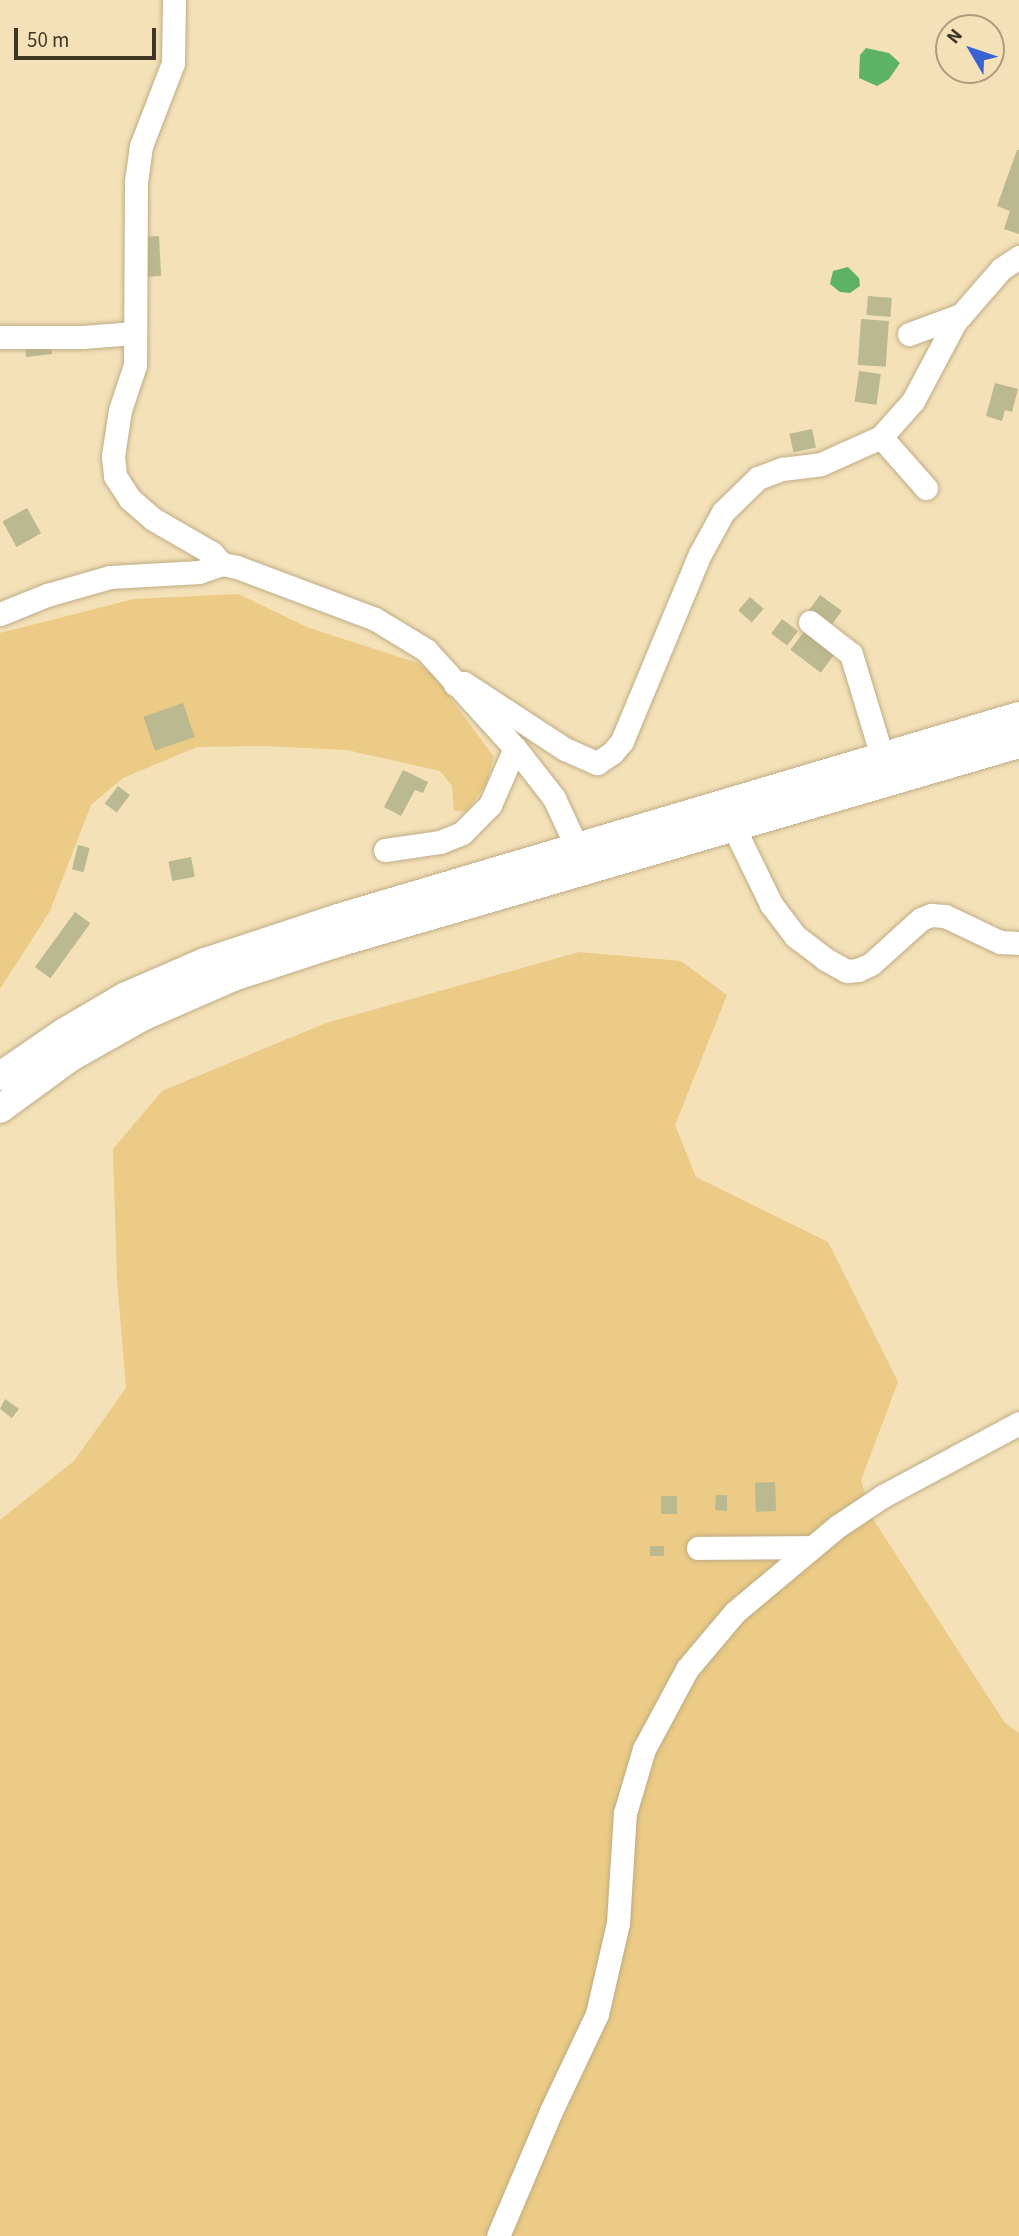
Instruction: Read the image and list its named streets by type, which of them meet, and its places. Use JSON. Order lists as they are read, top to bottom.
{
  "scale_bar": "50 m",
  "north": "top left"
}
